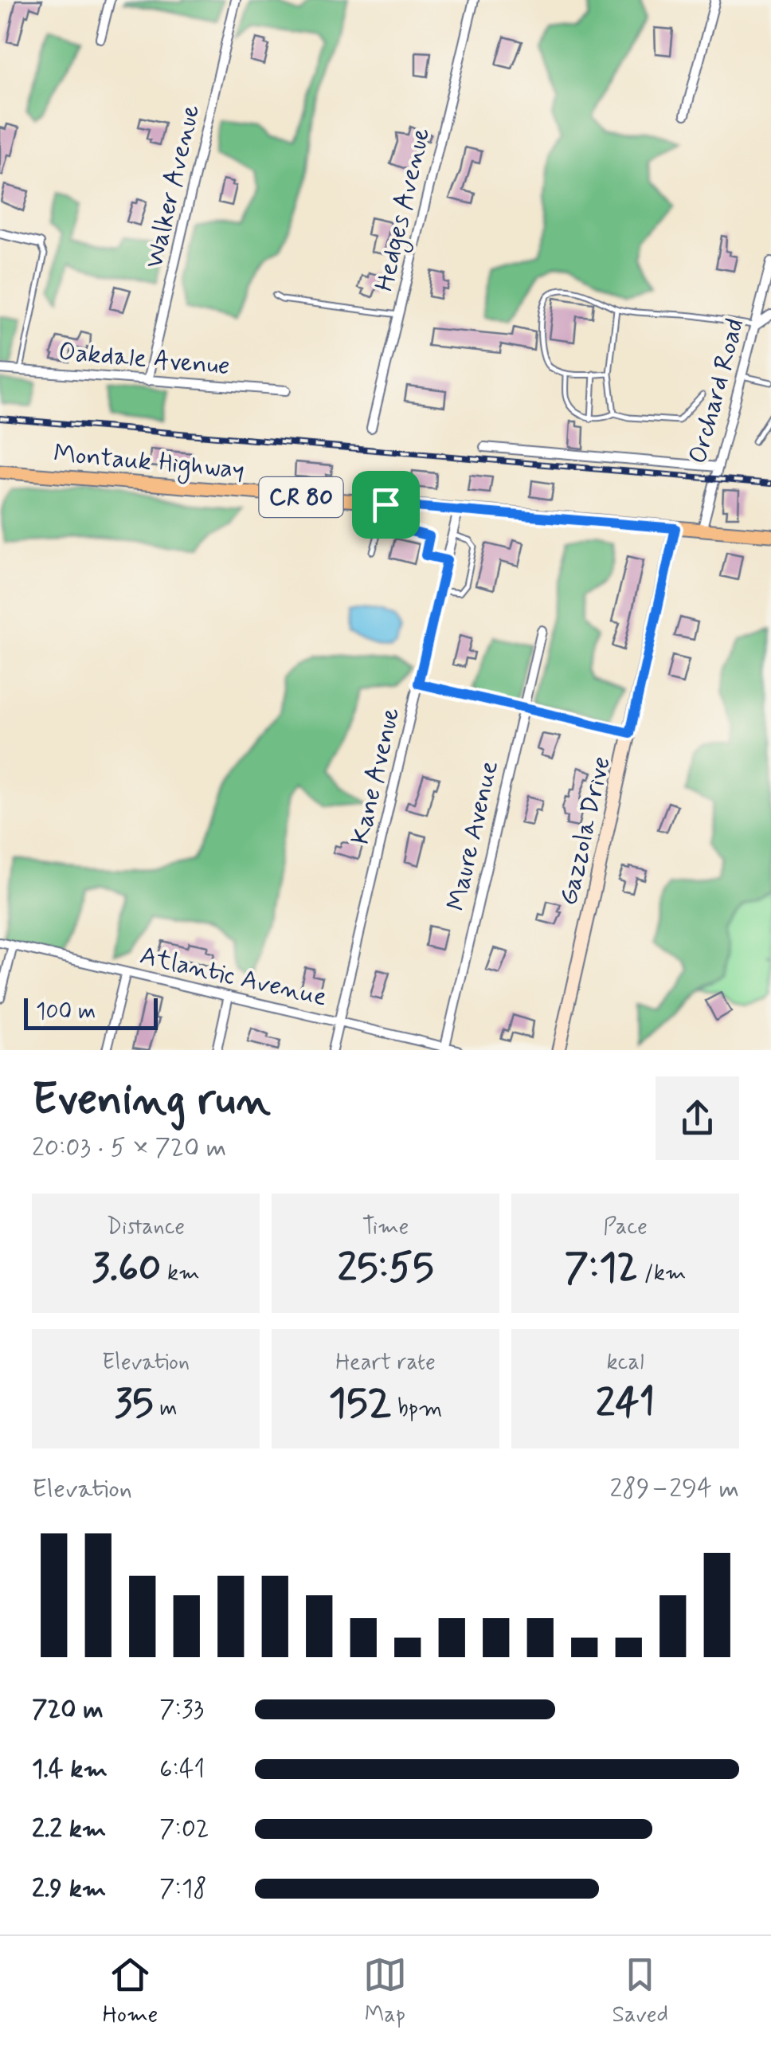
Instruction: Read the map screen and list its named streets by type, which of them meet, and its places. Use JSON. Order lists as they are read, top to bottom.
{
  "streets": {
    "main road": ["Montauk Highway", "CR 80"],
    "street": [
      "Walker Avenue",
      "Hedges Avenue",
      "Oakdale Avenue",
      "Orchard Road",
      "Kane Avenue",
      "Gazzola Drive",
      "Maure Avenue",
      "Atlantic Avenue"
    ]
  },
  "crossings": [
    ["Walker Avenue", "Oakdale Avenue"],
    ["Orchard Road", "Montauk Highway"],
    ["Montauk Highway", "Kane Avenue"],
    ["Montauk Highway", "Gazzola Drive"],
    ["Kane Avenue", "Atlantic Avenue"],
    ["Maure Avenue", "Atlantic Avenue"]
  ],
  "scale_bar": "100 m",
  "page": {
    "scale": "100 m",
    "heading": ["Evening run", "20:03 · 5 × 720 m"],
    "stats": [
      ["Distance", "3.60 km"],
      ["Time", "25:55"],
      ["Pace", "7:12 /km"],
      ["Elevation", "35 m"],
      ["Heart rate", "152 bpm"],
      ["kcal", "241"]
    ],
    "chart": ["Elevation", "289–294 m"],
    "list": [
      {
        "name": "720 m",
        "note": "7:33"
      },
      {
        "name": "1.4 km",
        "note": "6:41"
      },
      {
        "name": "2.2 km",
        "note": "7:02"
      },
      {
        "name": "2.9 km",
        "note": "7:18"
      }
    ],
    "tabs": ["Home", "Map", "Saved"]
  }
}
